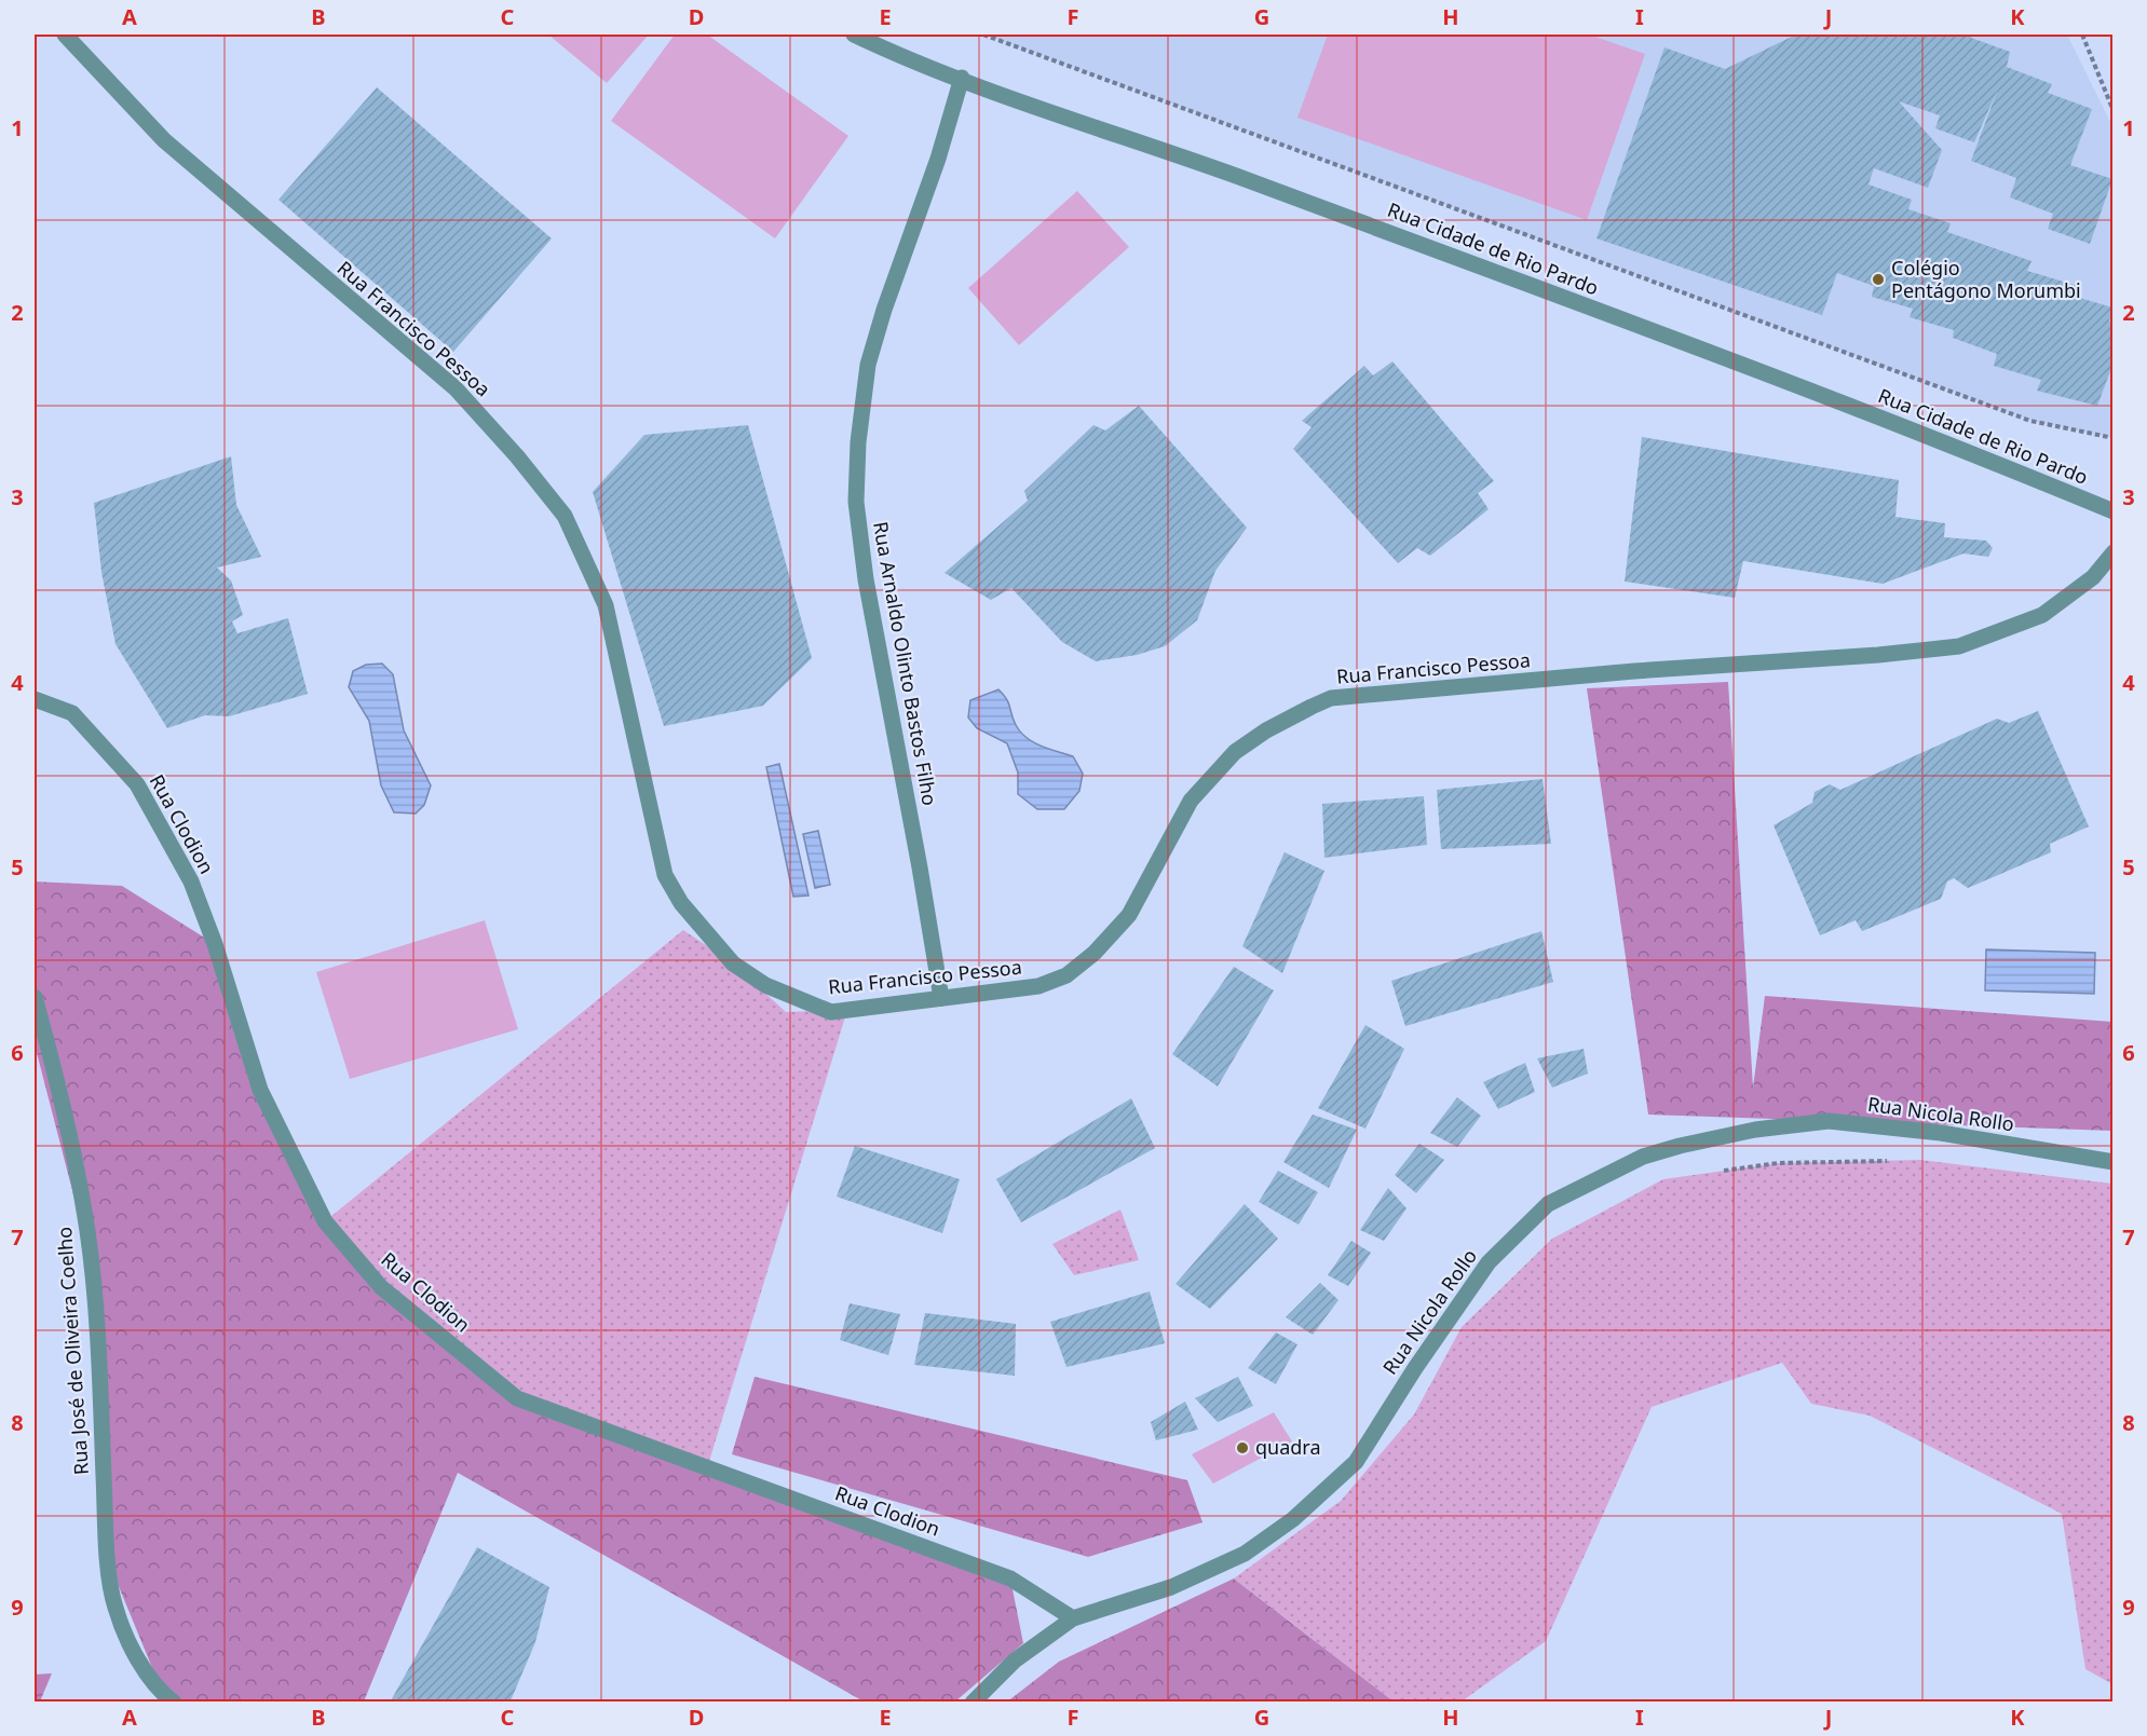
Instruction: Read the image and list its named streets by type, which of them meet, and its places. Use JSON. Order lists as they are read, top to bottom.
{
  "streets": {
    "street": [
      "Rua Cidade de Rio Pardo",
      "Rua Francisco Pessoa",
      "Rua Arnaldo Olinto Bastos Filho",
      "Rua Clodion",
      "Rua Nicola Rollo",
      "Rua José de Oliveira Coelho"
    ]
  },
  "crossings": [
    ["Rua Cidade de Rio Pardo", "Rua Arnaldo Olinto Bastos Filho"],
    ["Rua Francisco Pessoa", "Rua Arnaldo Olinto Bastos Filho"],
    ["Rua Clodion", "Rua Nicola Rollo"]
  ],
  "places": ["Colégio Pentágono Morumbi", "quadra"],
  "grid": {
    "columns": [
      "A",
      "B",
      "C",
      "D",
      "E",
      "F",
      "G",
      "H",
      "I",
      "J",
      "K"
    ],
    "rows": [
      "1",
      "2",
      "3",
      "4",
      "5",
      "6",
      "7",
      "8",
      "9"
    ]
  }
}
